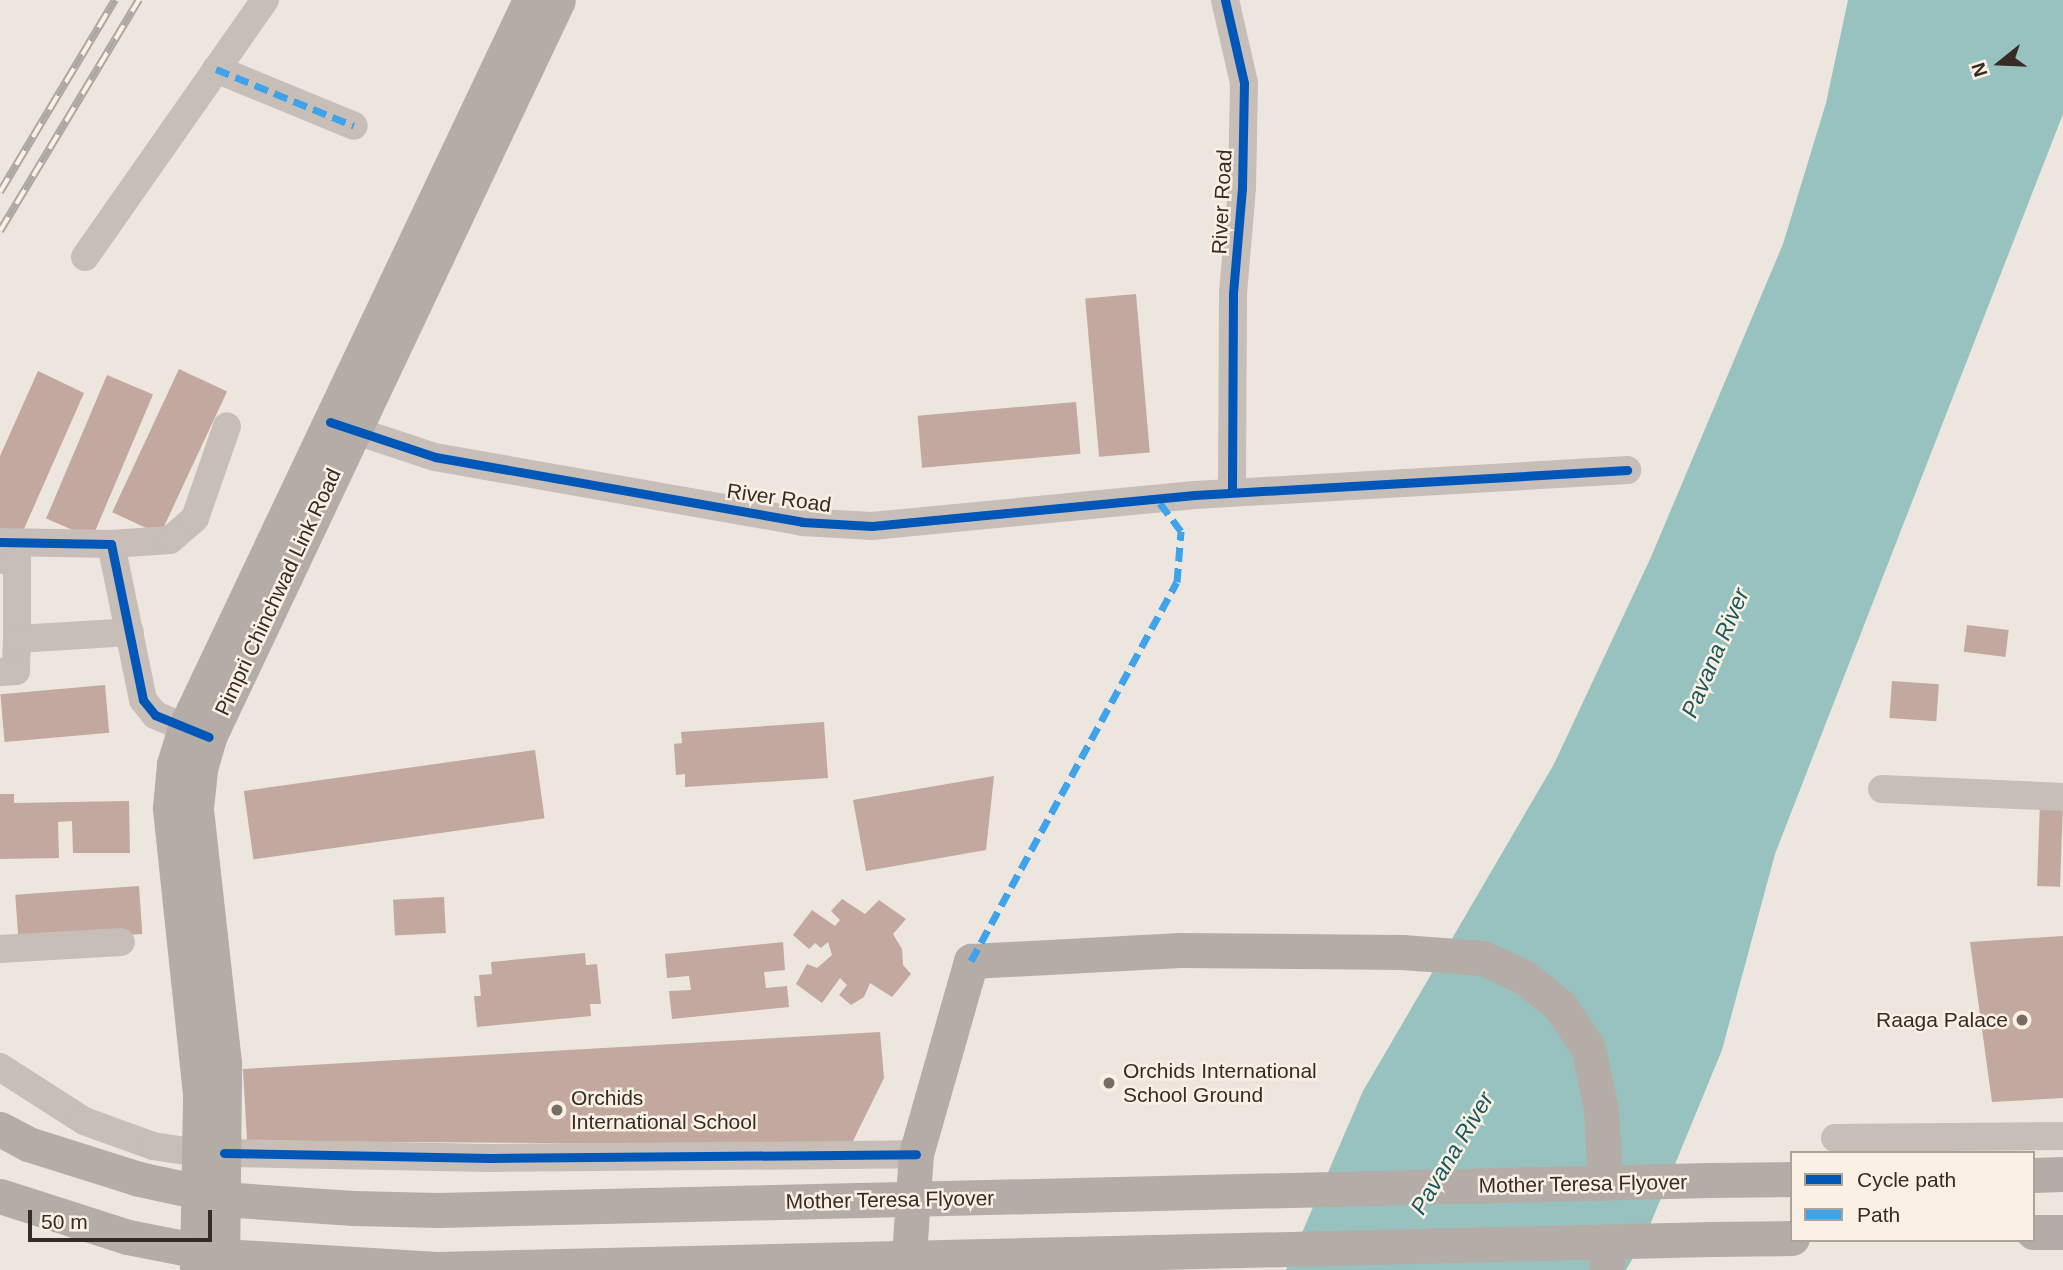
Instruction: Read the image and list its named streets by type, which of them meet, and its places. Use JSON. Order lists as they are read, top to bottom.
{
  "streets": {
    "main road": ["Pimpri Chinchwad Link Road", "Mother Teresa Flyover"],
    "street": ["River Road"]
  },
  "crossings": [
    ["River Road", "Pimpri Chinchwad Link Road"]
  ],
  "water": ["Pavana River"],
  "places": ["Raaga Palace", "Orchids International School Ground", "Orchids International School"],
  "legend": ["Cycle path", "Path"],
  "scale_bar": "50 m",
  "north": "left"
}
